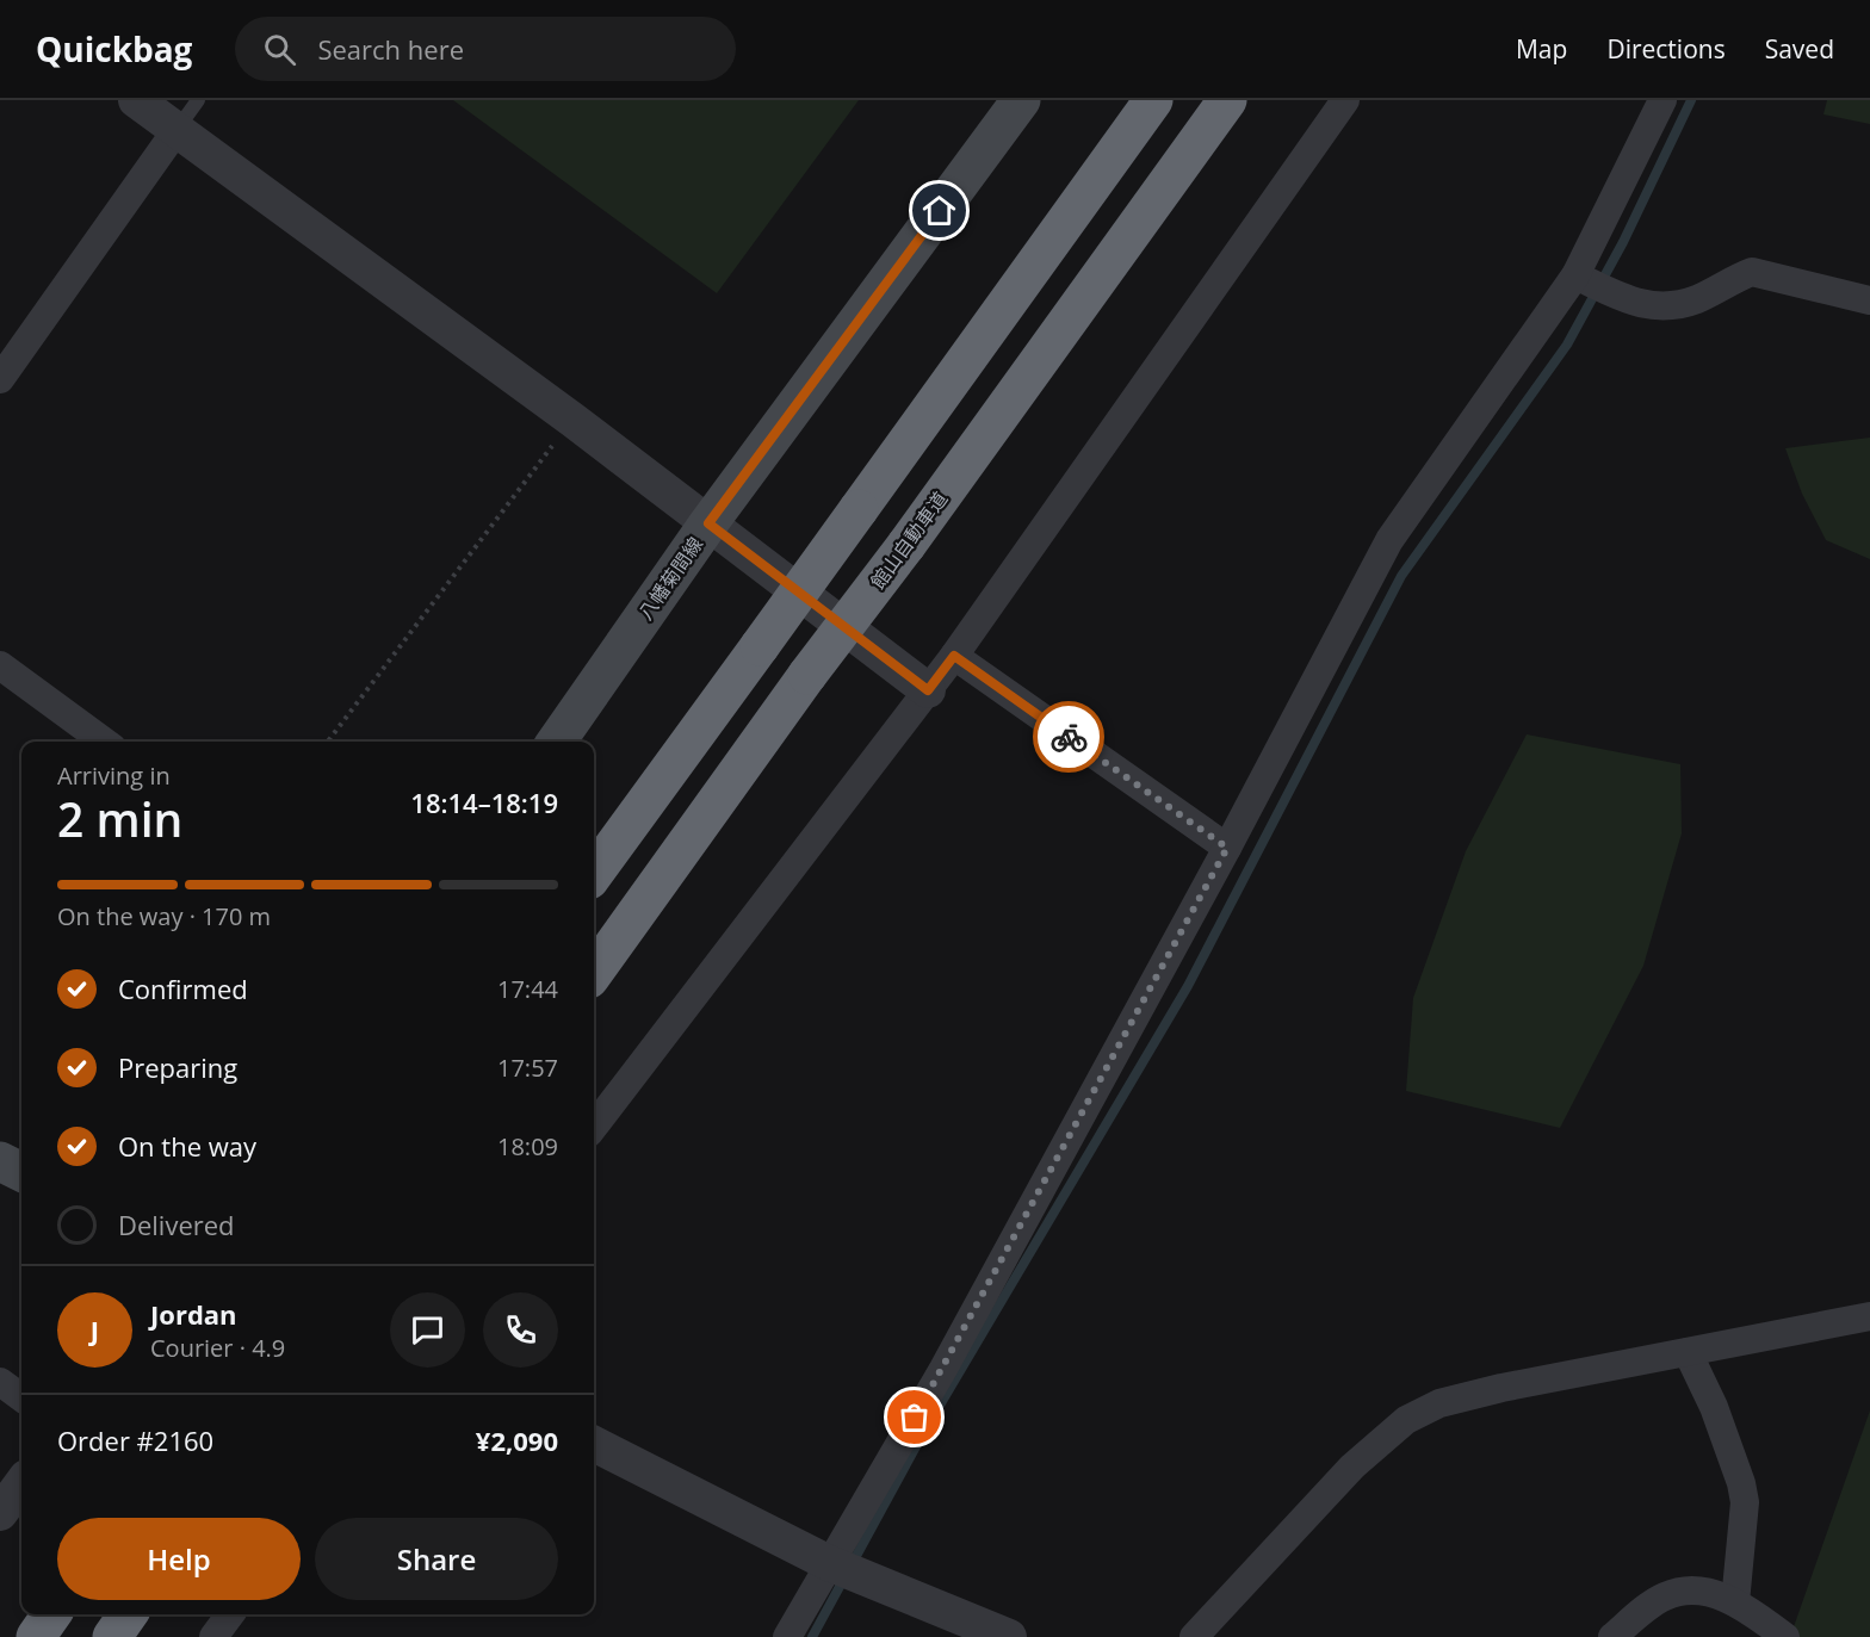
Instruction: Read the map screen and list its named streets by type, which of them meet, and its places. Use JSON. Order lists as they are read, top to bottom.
{
  "streets": {
    "highway": ["館山自動車道"],
    "main road": ["八幡菊間線"]
  },
  "page": {
    "header": "Quickbag",
    "search": "Search here",
    "nav": ["Map", "Directions", "Saved"],
    "heading": ["2 min", "Arriving in", "18:14–18:19"],
    "panel": [
      "Jordan",
      "Courier · 4.9",
      "Order #2160",
      "¥2,090"
    ],
    "bar": "On the way · 170 m",
    "list": [
      ["Confirmed", "17:44"],
      ["Preparing", "17:57"],
      ["On the way", "18:09"],
      "Delivered"
    ],
    "round": "J",
    "buttons": ["Help", "Share"]
  }
}
